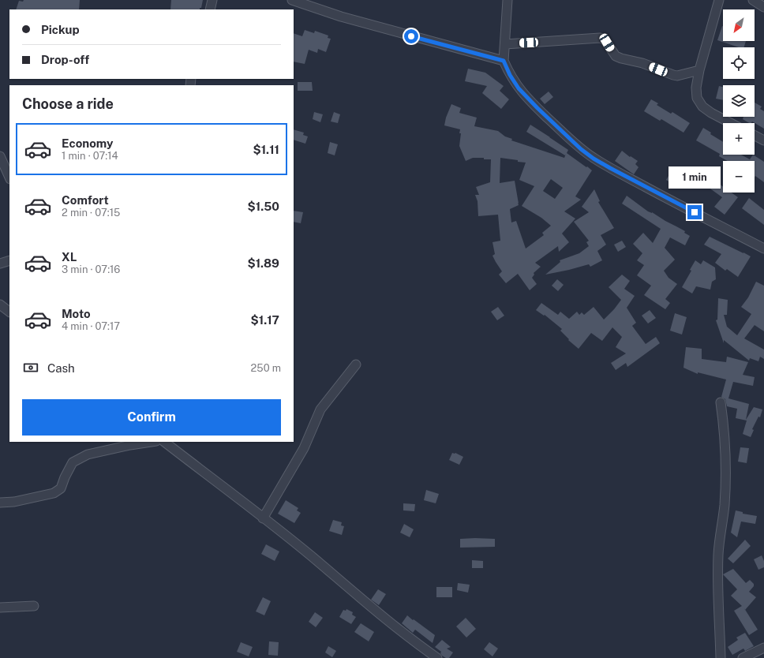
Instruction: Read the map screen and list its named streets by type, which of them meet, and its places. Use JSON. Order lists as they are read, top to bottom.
{
  "north": "bottom left",
  "page": {
    "map_buttons": ["+", "−"],
    "banner": ["Pickup", "Drop-off"],
    "heading": "Choose a ride",
    "list": [
      {
        "name": "Economy",
        "note": "1 min · 07:14",
        "value": "$1.11"
      },
      {
        "name": "Comfort",
        "note": "2 min · 07:15",
        "value": "$1.50"
      },
      {
        "name": "XL",
        "note": "3 min · 07:16",
        "value": "$1.89"
      },
      {
        "name": "Moto",
        "note": "4 min · 07:17",
        "value": "$1.17"
      }
    ],
    "bubble": "1 min",
    "pay": ["Cash", "250 m"],
    "buttons": "Confirm"
  }
}
